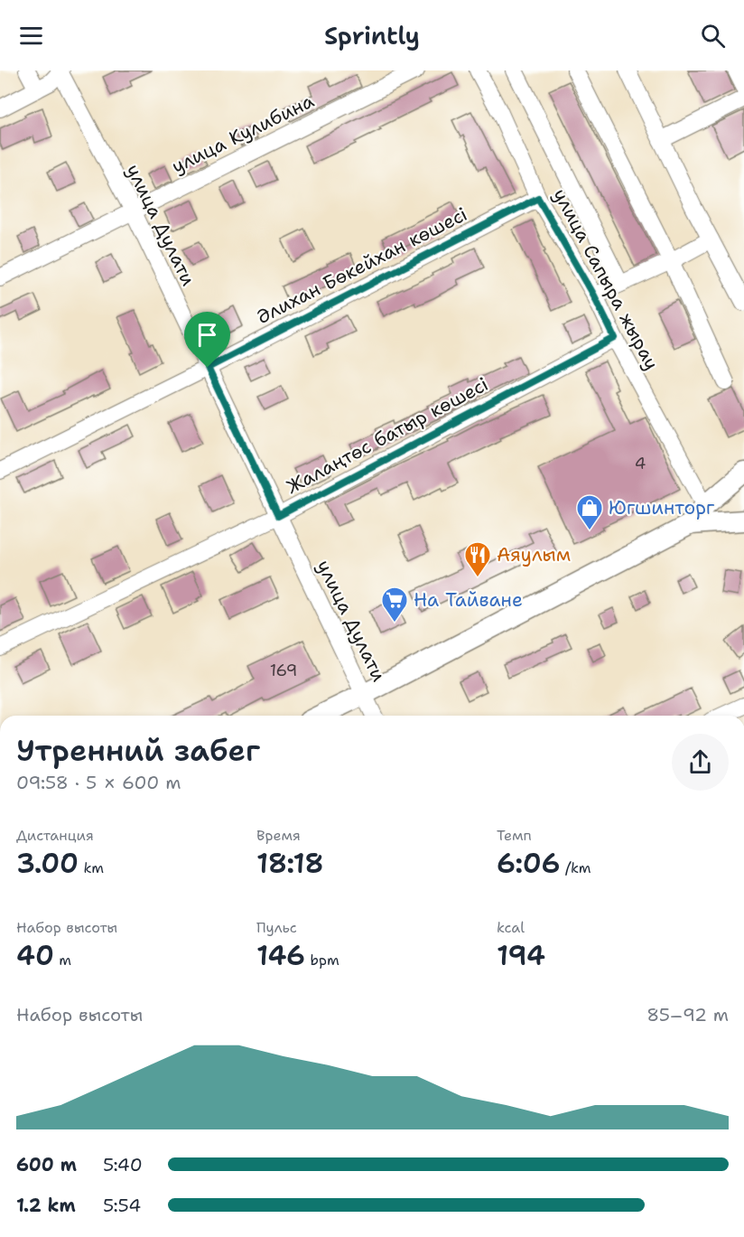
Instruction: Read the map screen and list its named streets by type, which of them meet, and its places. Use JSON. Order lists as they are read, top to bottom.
{
  "streets": {
    "street": [
      "улица Кулибина",
      "улица Дулати",
      "Әлихан Бөкейхан көшесі",
      "улица Сапыра жырау",
      "Жалаңтөс батыр көшесі"
    ]
  },
  "crossings": [
    ["улица Кулибина", "улица Дулати"],
    ["улица Дулати", "Әлихан Бөкейхан көшесі"],
    ["улица Дулати", "Жалаңтөс батыр көшесі"],
    ["Әлихан Бөкейхан көшесі", "улица Сапыра жырау"],
    ["улица Сапыра жырау", "Жалаңтөс батыр көшесі"]
  ],
  "places": {
    "shop": ["Югшинторг"],
    "restaurant": ["Аяулым"],
    "supermarket": ["На Тайване"]
  },
  "house_numbers": ["4", "169"],
  "page": {
    "header": "Sprintly",
    "heading": ["Утренний забег", "09:58 · 5 × 600 m"],
    "stats": [
      ["Дистанция", "3.00 km"],
      ["Время", "18:18"],
      ["Темп", "6:06 /km"],
      ["Набор высоты", "40 m"],
      ["Пульс", "146 bpm"],
      ["kcal", "194"]
    ],
    "chart": ["Набор высоты", "85–92 m"],
    "list": [
      {
        "name": "600 m",
        "note": "5:40"
      },
      {
        "name": "1.2 km",
        "note": "5:54"
      }
    ]
  }
}
